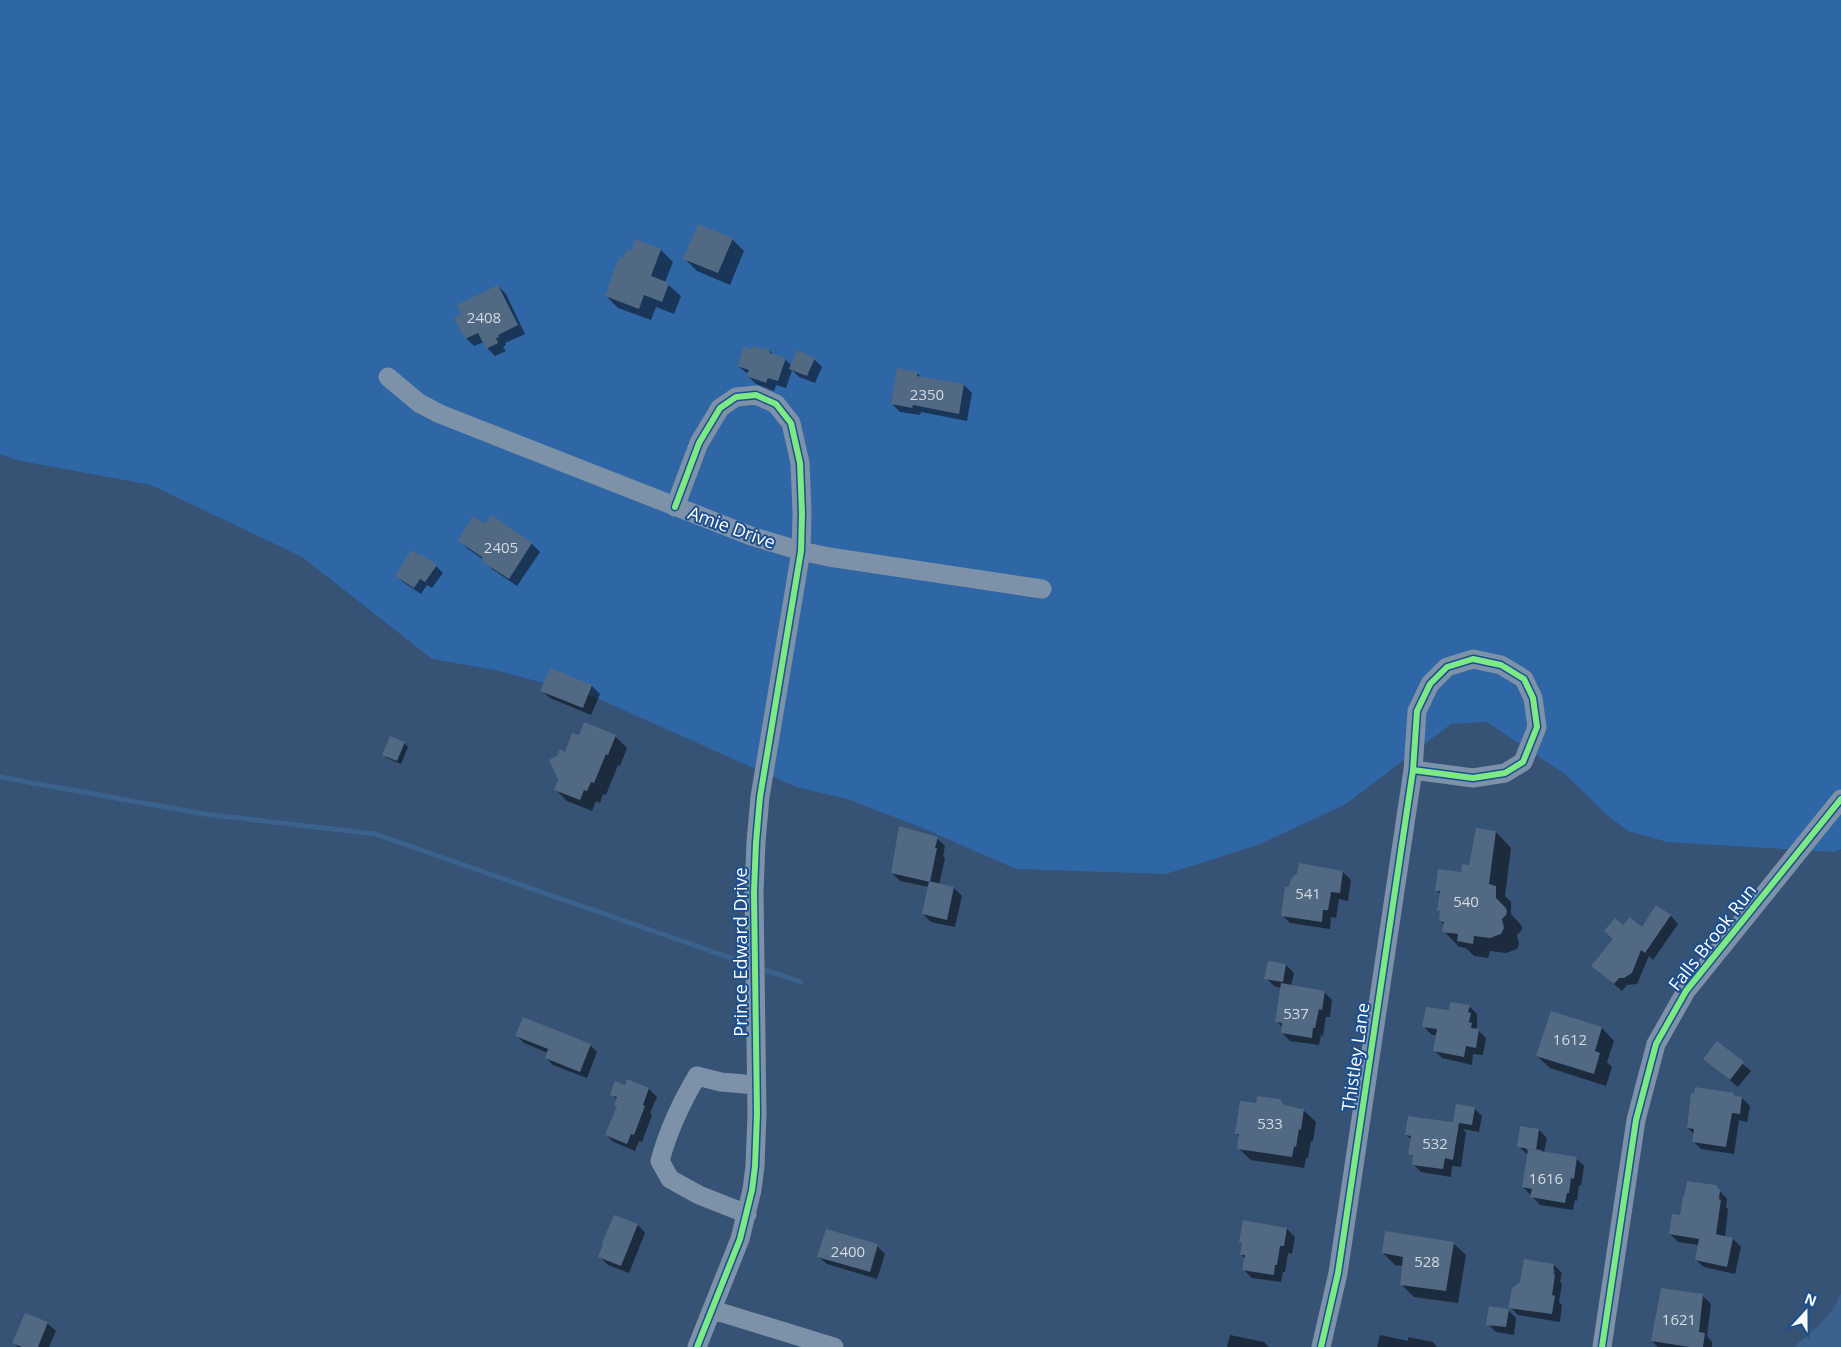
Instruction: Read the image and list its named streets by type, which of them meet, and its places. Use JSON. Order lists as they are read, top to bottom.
{
  "streets": {
    "street": [
      "Amie Drive",
      "Falls Brook Run",
      "Prince Edward Drive",
      "Thistley Lane"
    ]
  },
  "crossings": [
    ["Amie Drive", "Prince Edward Drive"]
  ],
  "house_numbers": [
    "2408",
    "2350",
    "2405",
    "541",
    "540",
    "537",
    "1612",
    "533",
    "532",
    "1616",
    "2400",
    "528",
    "1621"
  ],
  "north": "top"
}
